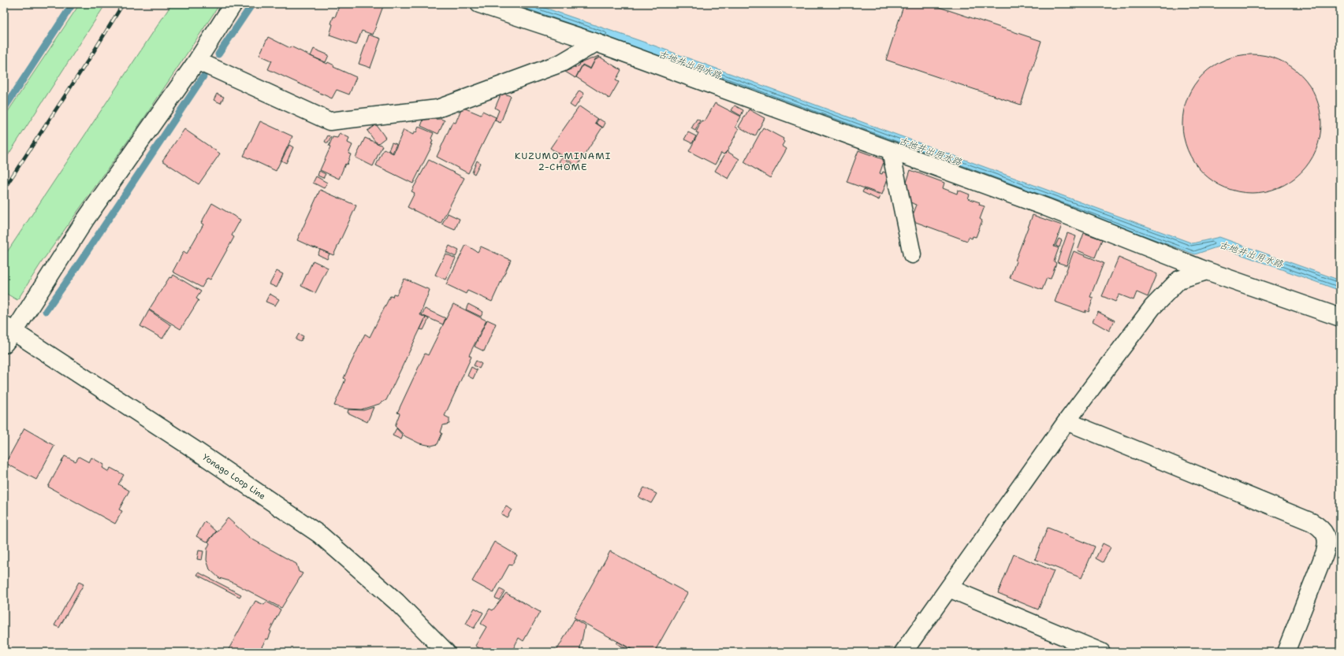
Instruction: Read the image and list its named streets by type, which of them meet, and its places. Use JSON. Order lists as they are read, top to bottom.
{
  "streets": {
    "street": ["Yonago Loop Line"]
  },
  "districts": ["KUZUMO-MINAMI 2-CHOME"],
  "water": ["古地井出用水路"]
}
